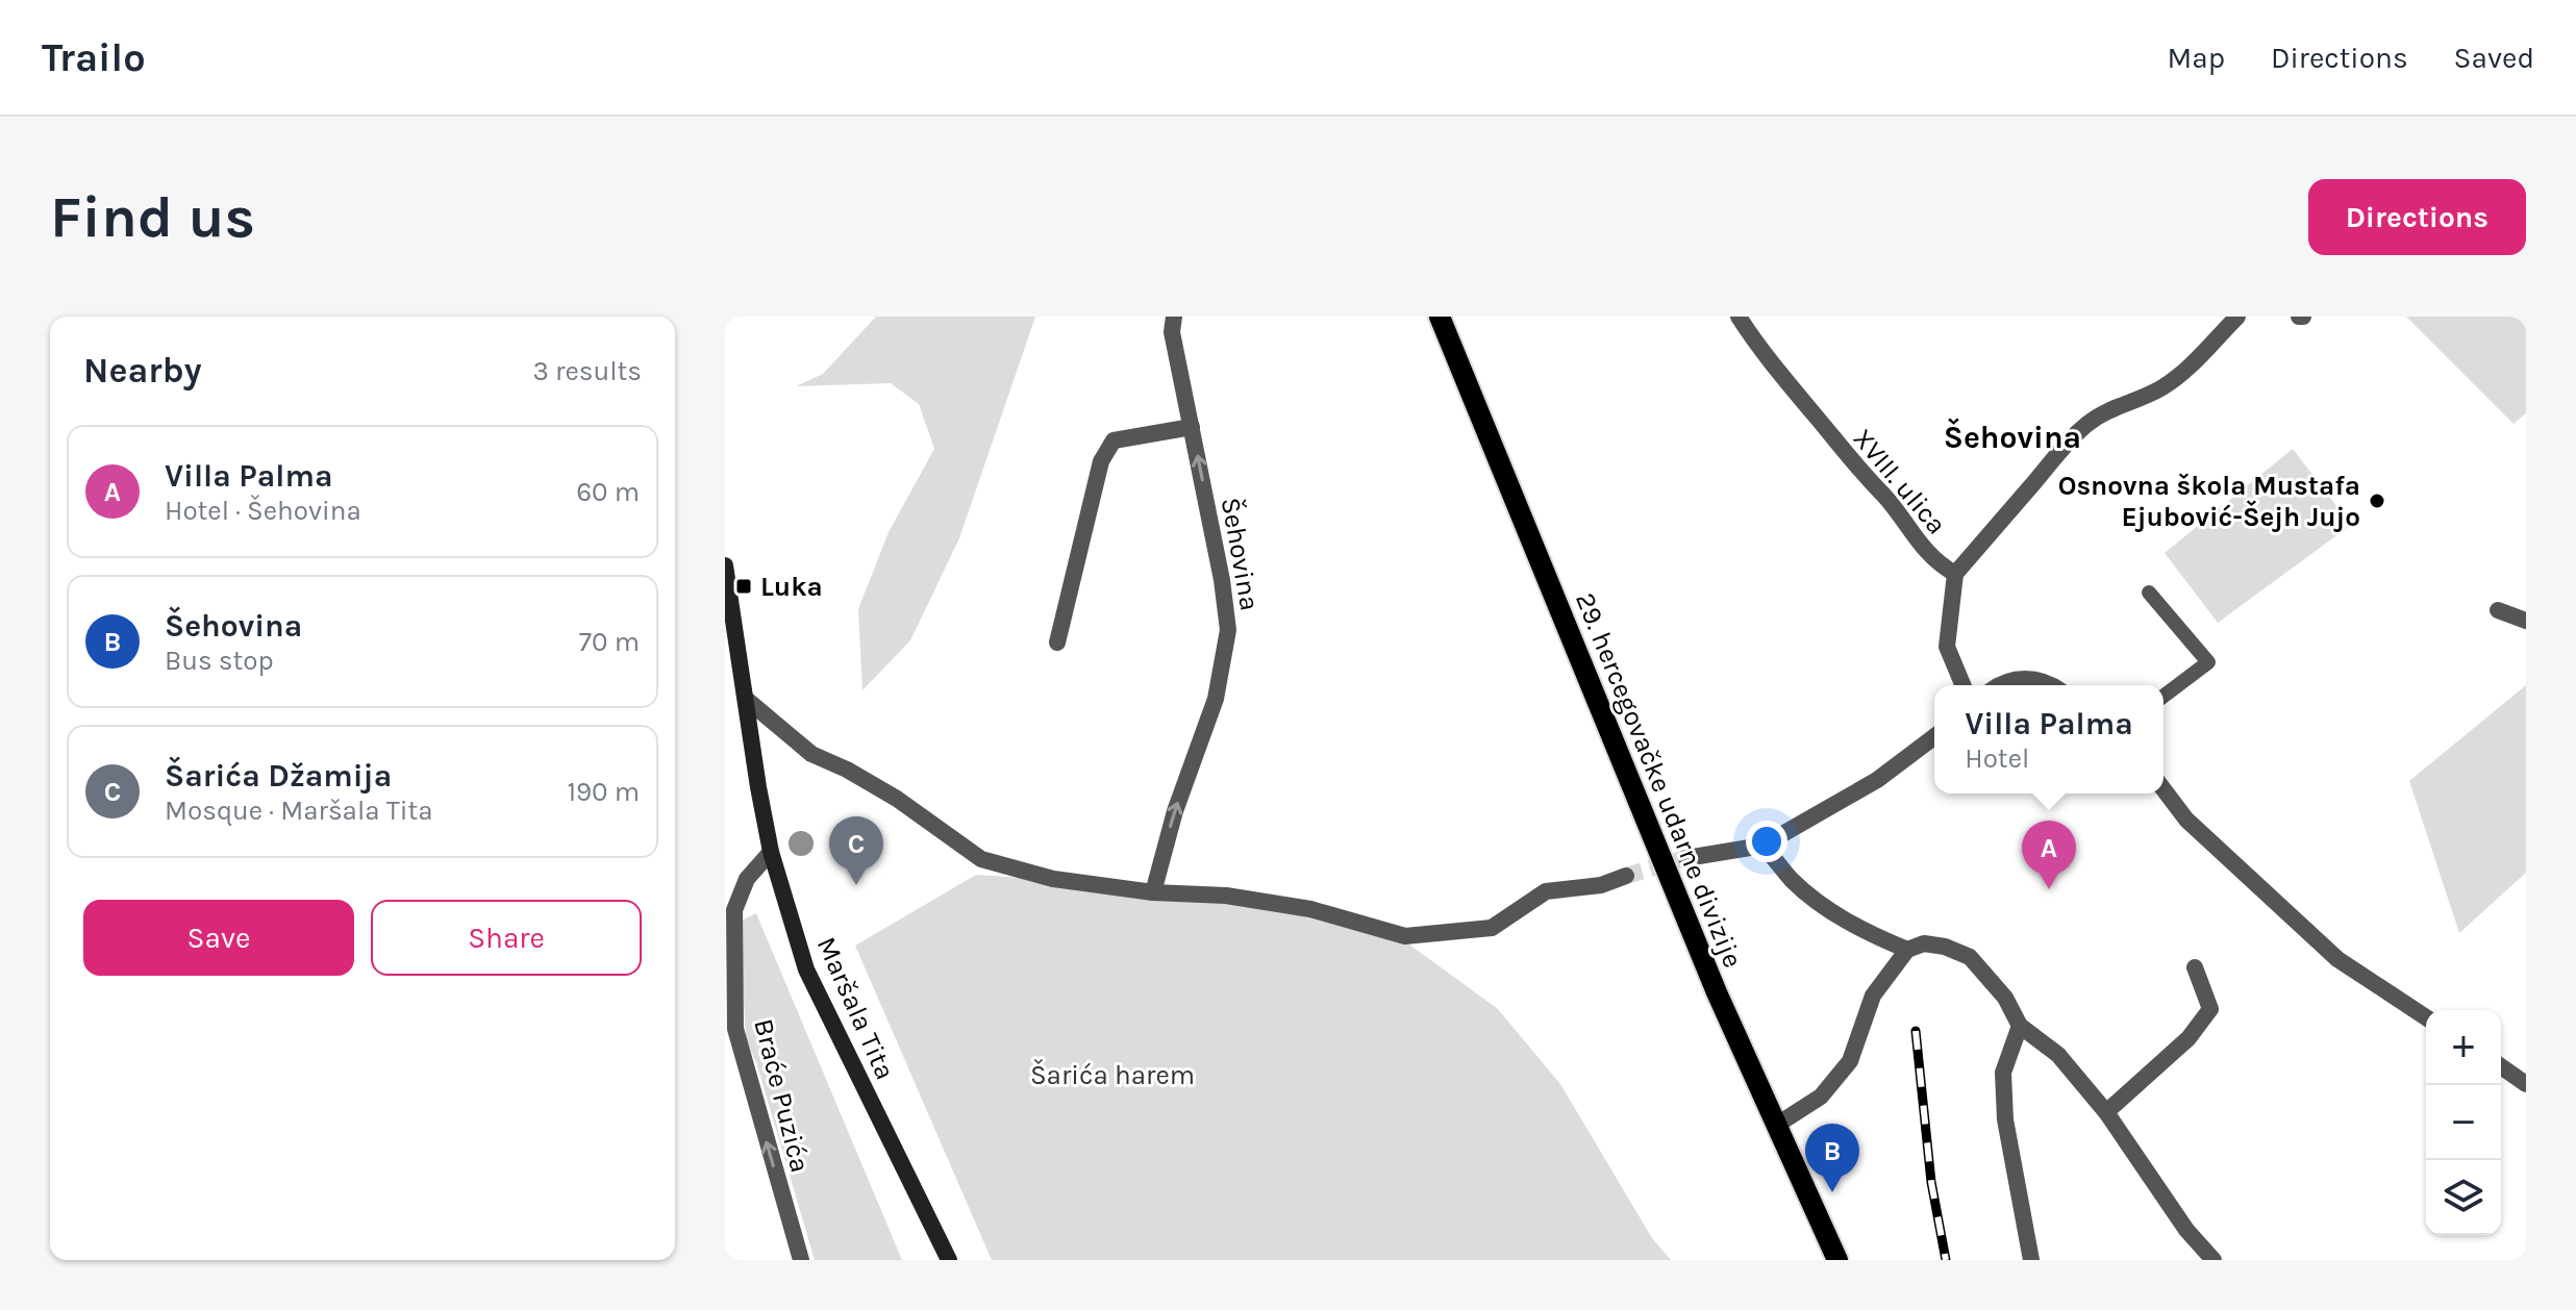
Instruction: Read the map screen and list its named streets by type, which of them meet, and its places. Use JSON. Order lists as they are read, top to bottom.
{
  "streets": {
    "main road": ["29. hercegovačke udarne divizije"],
    "street": [
      "XVIII. ulica",
      "Šehovina",
      "Maršala Tita",
      "Braće Puzića"
    ]
  },
  "crossings": [
    ["Maršala Tita", "Braće Puzića"]
  ],
  "one_way": ["Šehovina", "Braće Puzića"],
  "districts": ["Šehovina"],
  "parks": ["Šarića harem"],
  "places": {
    "other": ["Osnovna škola Mustafa Ejubović-Šejh Jujo"],
    "transit": ["Luka"]
  },
  "page": {
    "header": "Trailo",
    "nav": ["Map", "Directions", "Saved"],
    "buttons": [
      "Directions",
      ["Save", "Share"]
    ],
    "title": "Find us",
    "heading": ["Nearby", "3 results"],
    "list": [
      {
        "mark": "A",
        "name": "Villa Palma",
        "note": "Hotel · Šehovina",
        "value": "60 m"
      },
      {
        "mark": "B",
        "name": "Šehovina",
        "note": "Bus stop",
        "value": "70 m"
      },
      {
        "mark": "C",
        "name": "Šarića Džamija",
        "note": "Mosque · Maršala Tita",
        "value": "190 m"
      }
    ],
    "popup": ["Villa Palma", "Hotel"],
    "pins": ["C", "A", "B"],
    "map_buttons": ["+", "−"]
  }
}
